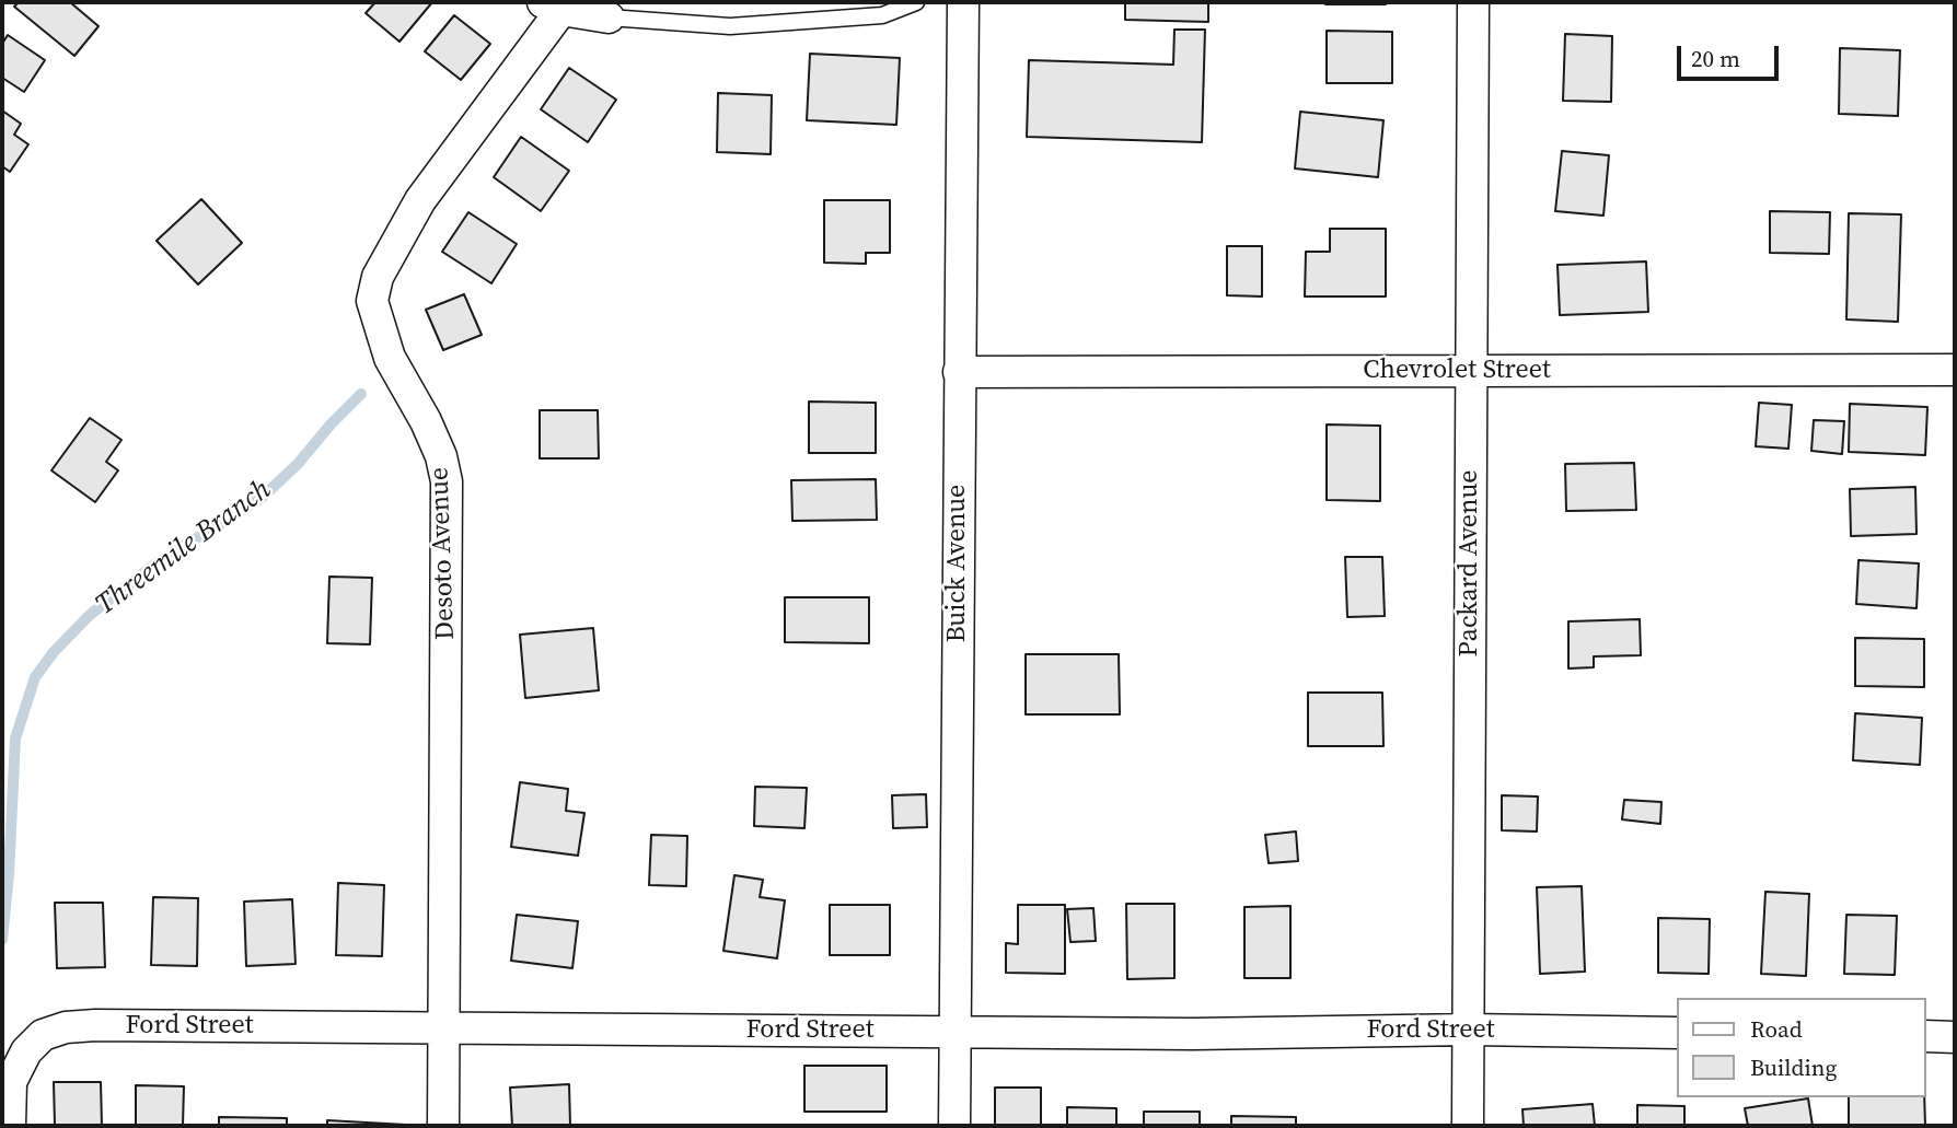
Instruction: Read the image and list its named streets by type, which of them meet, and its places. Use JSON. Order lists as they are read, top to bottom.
{
  "streets": {
    "street": [
      "Chevrolet Street",
      "Desoto Avenue",
      "Buick Avenue",
      "Packard Avenue",
      "Ford Street"
    ]
  },
  "crossings": [
    ["Chevrolet Street", "Buick Avenue"],
    ["Chevrolet Street", "Packard Avenue"],
    ["Desoto Avenue", "Ford Street"],
    ["Buick Avenue", "Ford Street"],
    ["Packard Avenue", "Ford Street"]
  ],
  "water": ["Threemile Branch"],
  "legend": ["Road", "Building"],
  "scale_bar": "20 m"
}
